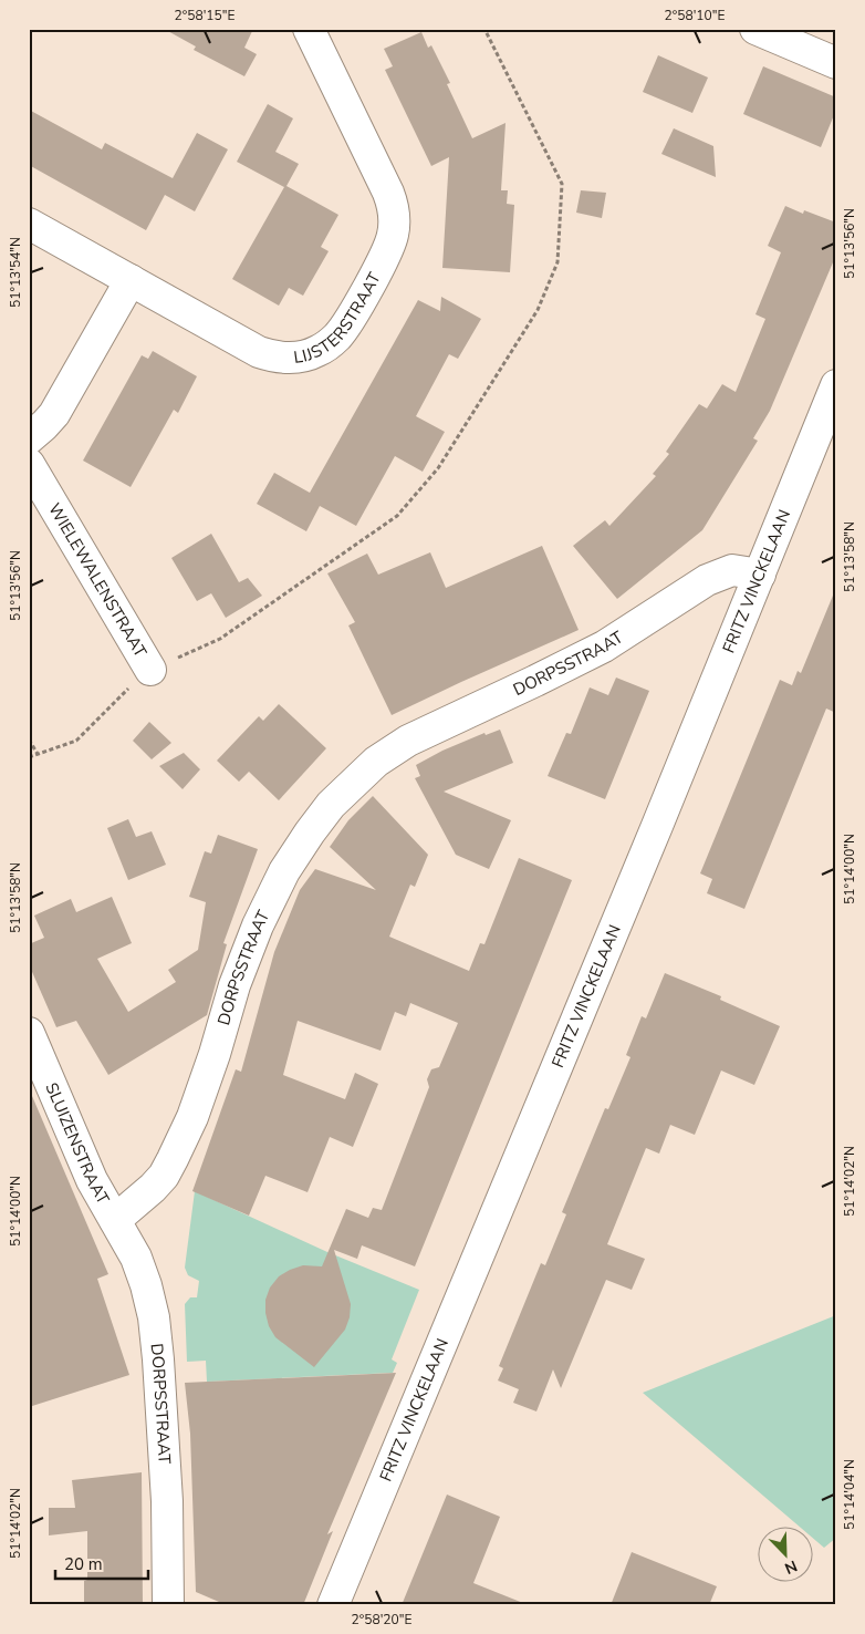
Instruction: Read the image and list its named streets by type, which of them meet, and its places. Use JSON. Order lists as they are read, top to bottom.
{
  "streets": {
    "street": [
      "LIJSTERSTRAAT",
      "WIELEWALENSTRAAT",
      "FRITZ VINCKELAAN",
      "DORPSSTRAAT",
      "SLUIZENSTRAAT"
    ]
  },
  "crossings": [
    ["FRITZ VINCKELAAN", "DORPSSTRAAT"],
    ["DORPSSTRAAT", "SLUIZENSTRAAT"]
  ],
  "scale_bar": "20 m",
  "north": "bottom right",
  "coordinates": [
    "2°58'15\"E",
    "2°58'10\"E",
    "51°13'56\"N",
    "51°13'54\"N",
    "51°13'58\"N",
    "51°14'00\"N",
    "51°14'02\"N",
    "51°14'04\"N",
    "2°58'20\"E"
  ]
}
